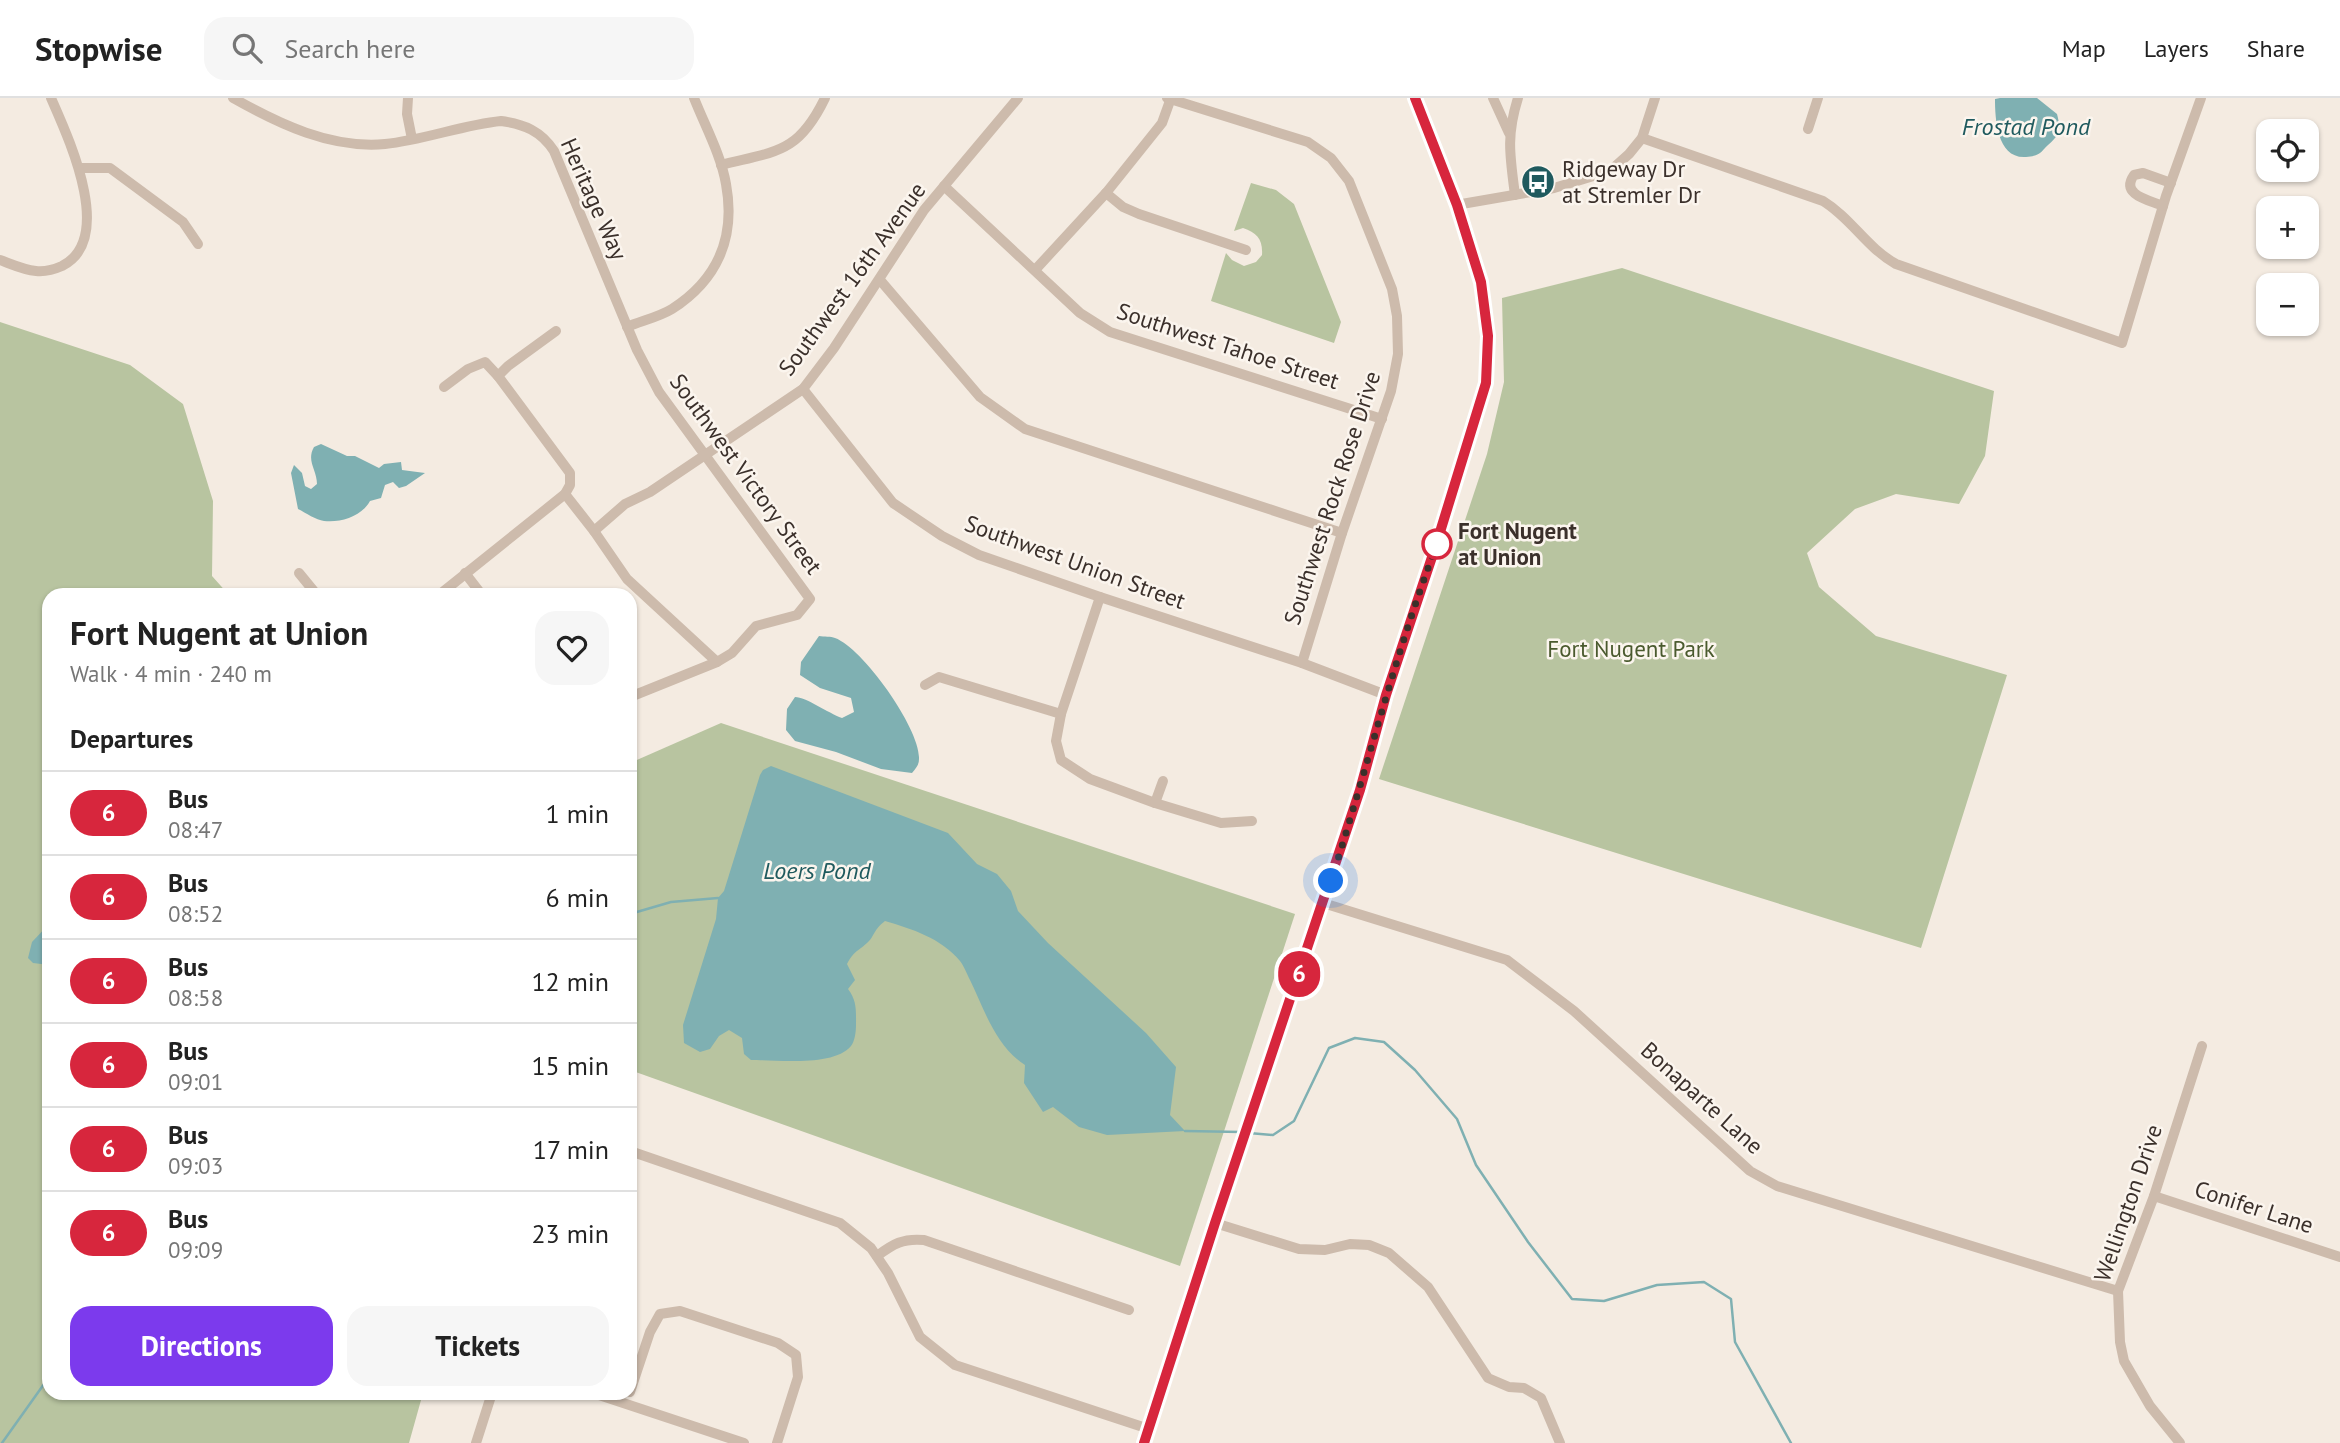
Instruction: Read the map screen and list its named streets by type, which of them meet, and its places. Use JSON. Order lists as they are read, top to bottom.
{
  "streets": {
    "street": [
      "Heritage Way",
      "Southwest 16th Avenue",
      "Southwest Tahoe Street",
      "Southwest Victory Street",
      "Southwest Rock Rose Drive",
      "Southwest Union Street",
      "Bonaparte Lane",
      "Wellington Drive",
      "Conifer Lane"
    ]
  },
  "crossings": [
    ["Heritage Way", "Southwest Victory Street"],
    ["Southwest 16th Avenue", "Southwest Tahoe Street"],
    ["Southwest 16th Avenue", "Southwest Victory Street"],
    ["Southwest 16th Avenue", "Southwest Union Street"],
    ["Southwest Tahoe Street", "Southwest Rock Rose Drive"],
    ["Southwest Rock Rose Drive", "Southwest Union Street"],
    ["Bonaparte Lane", "Wellington Drive"],
    ["Wellington Drive", "Conifer Lane"]
  ],
  "water": ["Frostad Pond", "Loers Pond"],
  "parks": ["Fort Nugent Park"],
  "places": {
    "bus stop": ["Ridgeway Dr at Stremler Dr"],
    "other": ["Fort Nugent at Union"]
  },
  "lines": ["bus line 6"],
  "page": {
    "header": "Stopwise",
    "search": "Search here",
    "nav": ["Map", "Layers", "Share"],
    "on_map": "6",
    "map_buttons": ["+", "−"],
    "heading": [
      ["Fort Nugent at Union", "Walk · 4 min · 240 m"],
      "Departures"
    ],
    "list": [
      {
        "mark": "6",
        "name": "Bus",
        "note": "08:47",
        "value": "1 min"
      },
      {
        "mark": "6",
        "name": "Bus",
        "note": "08:52",
        "value": "6 min"
      },
      {
        "mark": "6",
        "name": "Bus",
        "note": "08:58",
        "value": "12 min"
      },
      {
        "mark": "6",
        "name": "Bus",
        "note": "09:01",
        "value": "15 min"
      },
      {
        "mark": "6",
        "name": "Bus",
        "note": "09:03",
        "value": "17 min"
      },
      {
        "mark": "6",
        "name": "Bus",
        "note": "09:09",
        "value": "23 min"
      }
    ],
    "buttons": ["Directions", "Tickets"]
  }
}
